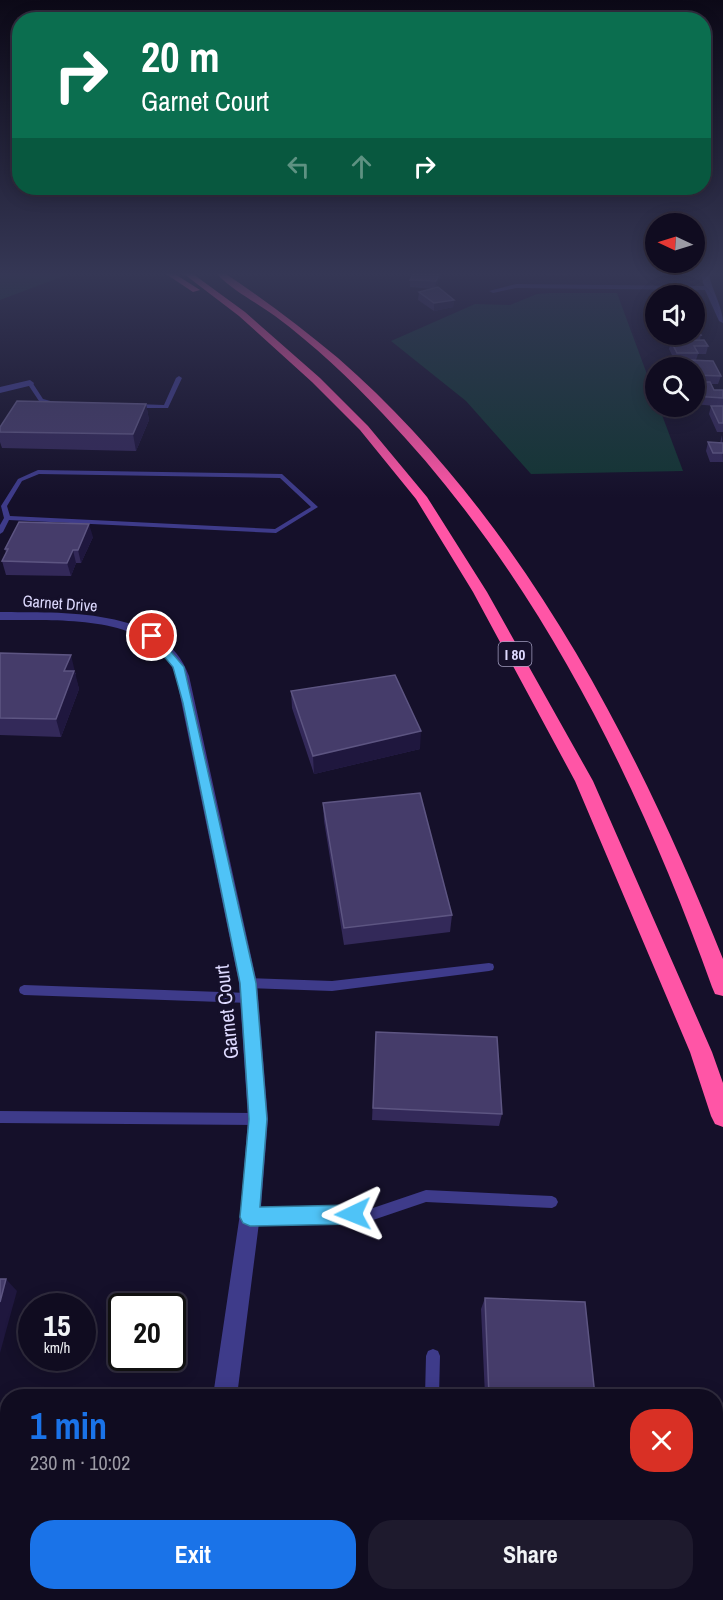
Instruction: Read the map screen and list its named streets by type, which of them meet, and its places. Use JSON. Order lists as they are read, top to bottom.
{
  "streets": {
    "highway": ["I 80"],
    "street": ["Garnet Drive", "Garnet Court"]
  },
  "crossings": [
    ["Garnet Drive", "Garnet Court"]
  ],
  "north": "left",
  "page": {
    "turn": ["20 m", "Garnet Court"],
    "speed": "15 km/h",
    "limit": "20",
    "heading": ["1 min", "230 m · 10:02"],
    "buttons": ["Exit", "Share"]
  }
}
